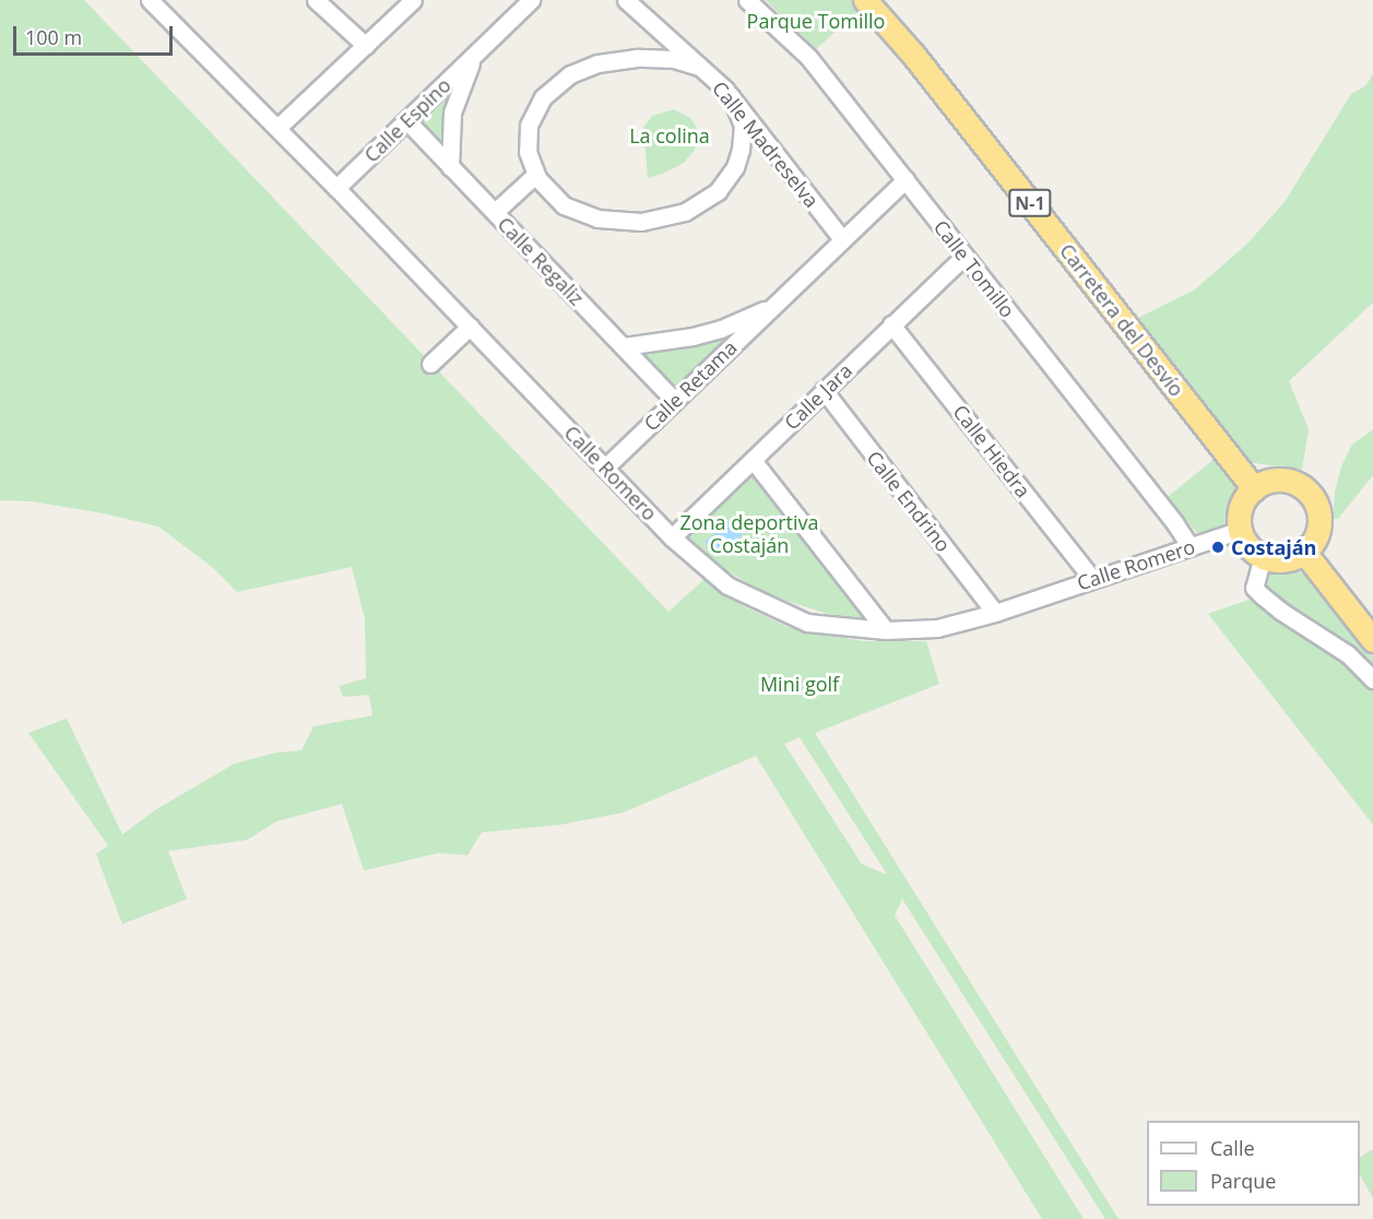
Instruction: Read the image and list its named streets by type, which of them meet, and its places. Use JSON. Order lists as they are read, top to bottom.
{
  "streets": {
    "highway": ["N-1", "Carretera del Desvío"],
    "street": [
      "Calle Espino",
      "Calle Madreselva",
      "Calle Regaliz",
      "Calle Tomillo",
      "Calle Retama",
      "Calle Jara",
      "Calle Hiedra",
      "Calle Romero",
      "Calle Endrino"
    ]
  },
  "crossings": [
    ["Calle Espino", "Calle Regaliz"],
    ["Calle Espino", "Calle Romero"],
    ["Calle Madreselva", "Calle Retama"],
    ["Calle Regaliz", "Calle Retama"],
    ["Calle Tomillo", "Calle Retama"],
    ["Calle Tomillo", "Calle Jara"],
    ["Calle Tomillo", "Calle Romero"],
    ["Carretera del Desvío", "Calle Romero"],
    ["Calle Retama", "Calle Romero"],
    ["Calle Jara", "Calle Hiedra"],
    ["Calle Jara", "Calle Romero"],
    ["Calle Jara", "Calle Endrino"],
    ["Calle Hiedra", "Calle Romero"],
    ["Calle Romero", "Calle Endrino"]
  ],
  "parks": [
    "Parque Tomillo",
    "La colina",
    "Zona deportiva Costaján",
    "Mini golf"
  ],
  "places": ["Costaján"],
  "legend": ["Calle", "Parque"],
  "scale_bar": "100 m"
}
